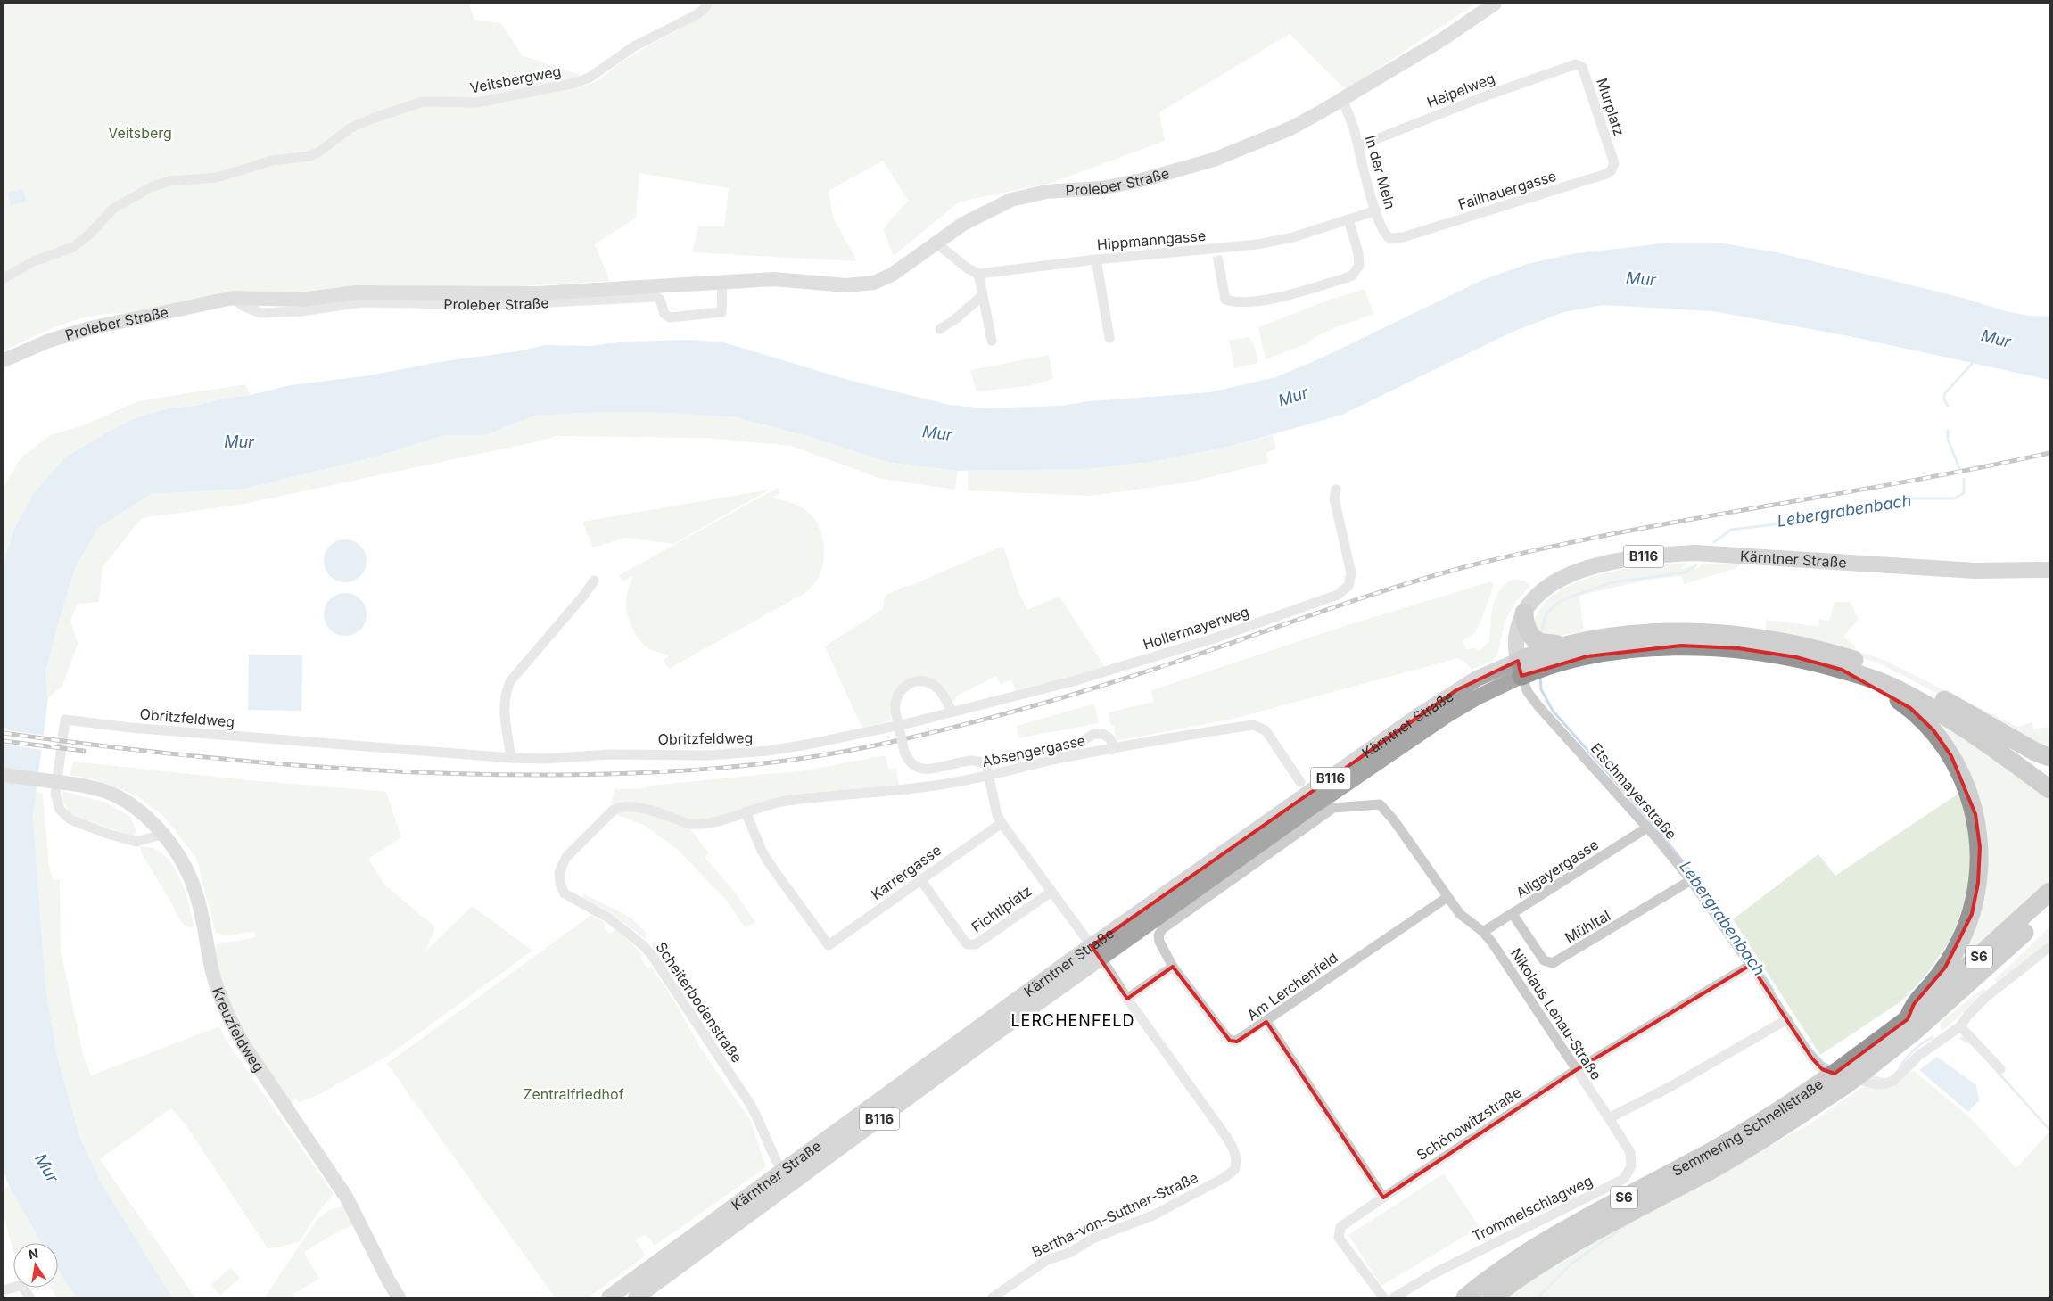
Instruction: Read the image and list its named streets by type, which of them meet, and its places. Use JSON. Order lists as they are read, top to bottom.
{
  "streets": {
    "highway": ["S6", "Semmering Schnellstraße"],
    "main road": [
      "Proleber Straße",
      "B116",
      "Kärntner Straße",
      "Kreuzfeldweg"
    ],
    "street": [
      "Veitsbergweg",
      "Heipelweg",
      "Murplatz",
      "In der Meln",
      "Failhauergasse",
      "Hippmanngasse",
      "Hollermayerweg",
      "Obritzfeldweg",
      "Absengergasse",
      "Etschmayerstraße",
      "Allgayergasse",
      "Karrergasse",
      "Fichtlplatz",
      "Mühltal",
      "Am Lerchenfeld",
      "Scheiterbodenstraße",
      "Nikolaus Lenau-Straße",
      "Schönowitzstraße",
      "Trommelschlagweg",
      "Bertha-von-Suttner-Straße"
    ]
  },
  "crossings": [
    ["Heipelweg", "Murplatz"],
    ["Heipelweg", "In der Meln"],
    ["Murplatz", "Failhauergasse"],
    ["In der Meln", "Proleber Straße"],
    ["In der Meln", "Failhauergasse"],
    ["In der Meln", "Hippmanngasse"],
    ["B116", "Kärntner Straße"],
    ["B116", "Etschmayerstraße"],
    ["Kärntner Straße", "Etschmayerstraße"],
    ["Kärntner Straße", "Fichtlplatz"],
    ["Kärntner Straße", "Scheiterbodenstraße"],
    ["Hollermayerweg", "Obritzfeldweg"],
    ["Obritzfeldweg", "Kreuzfeldweg"],
    ["Absengergasse", "Karrergasse"],
    ["Absengergasse", "Fichtlplatz"],
    ["Absengergasse", "Scheiterbodenstraße"],
    ["Etschmayerstraße", "Allgayergasse"],
    ["Etschmayerstraße", "Mühltal"],
    ["Etschmayerstraße", "Schönowitzstraße"],
    ["Allgayergasse", "Mühltal"],
    ["Allgayergasse", "Nikolaus Lenau-Straße"],
    ["Karrergasse", "Fichtlplatz"],
    ["Karrergasse", "Scheiterbodenstraße"],
    ["Am Lerchenfeld", "Nikolaus Lenau-Straße"],
    ["Nikolaus Lenau-Straße", "Schönowitzstraße"],
    ["Nikolaus Lenau-Straße", "Trommelschlagweg"]
  ],
  "districts": ["LERCHENFELD"],
  "water": ["Mur", "Lebergrabenbach"],
  "parks": ["Veitsberg", "Zentralfriedhof"],
  "north": "top"
}
